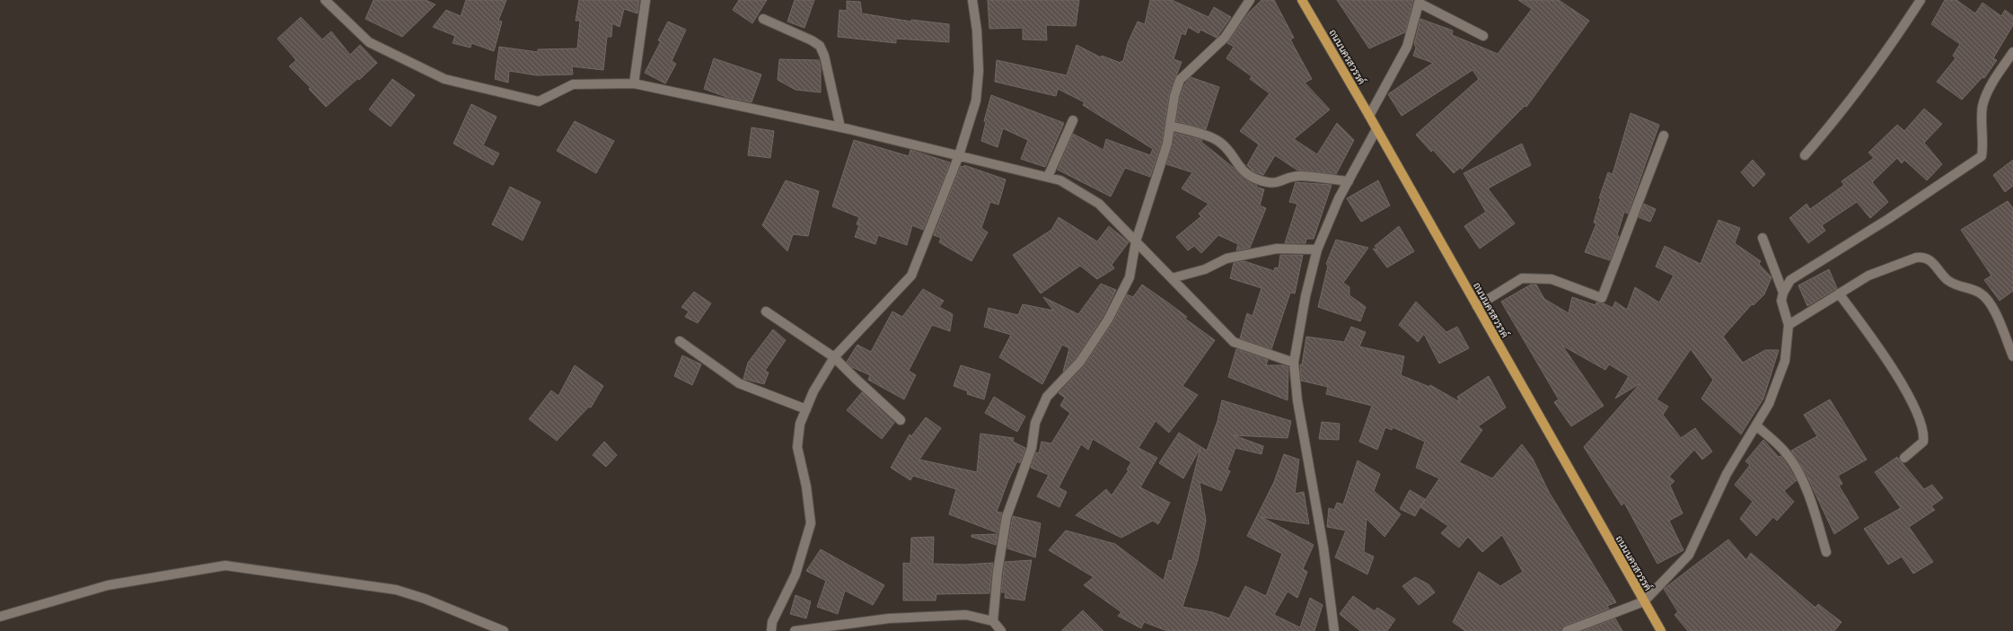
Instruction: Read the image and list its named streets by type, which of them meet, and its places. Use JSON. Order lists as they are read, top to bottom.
{
  "streets": {
    "main road": ["ถนนนครสวรรค์"]
  }
}
